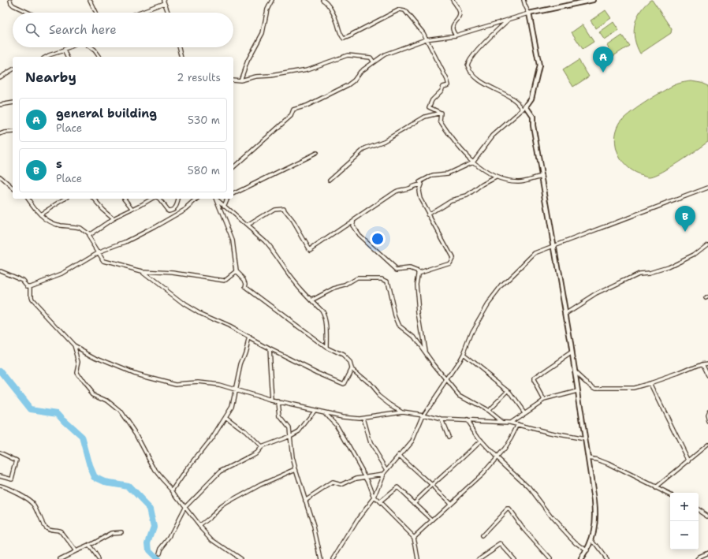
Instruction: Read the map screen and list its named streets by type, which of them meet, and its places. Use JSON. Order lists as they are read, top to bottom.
{
  "page": {
    "search": "Search here",
    "pins": ["A", "B"],
    "heading": ["Nearby", "2 results"],
    "list": [
      {
        "mark": "A",
        "name": "general building",
        "note": "Place",
        "value": "530 m"
      },
      {
        "mark": "B",
        "name": "s",
        "note": "Place",
        "value": "580 m"
      }
    ],
    "map_buttons": ["+", "−"]
  }
}
